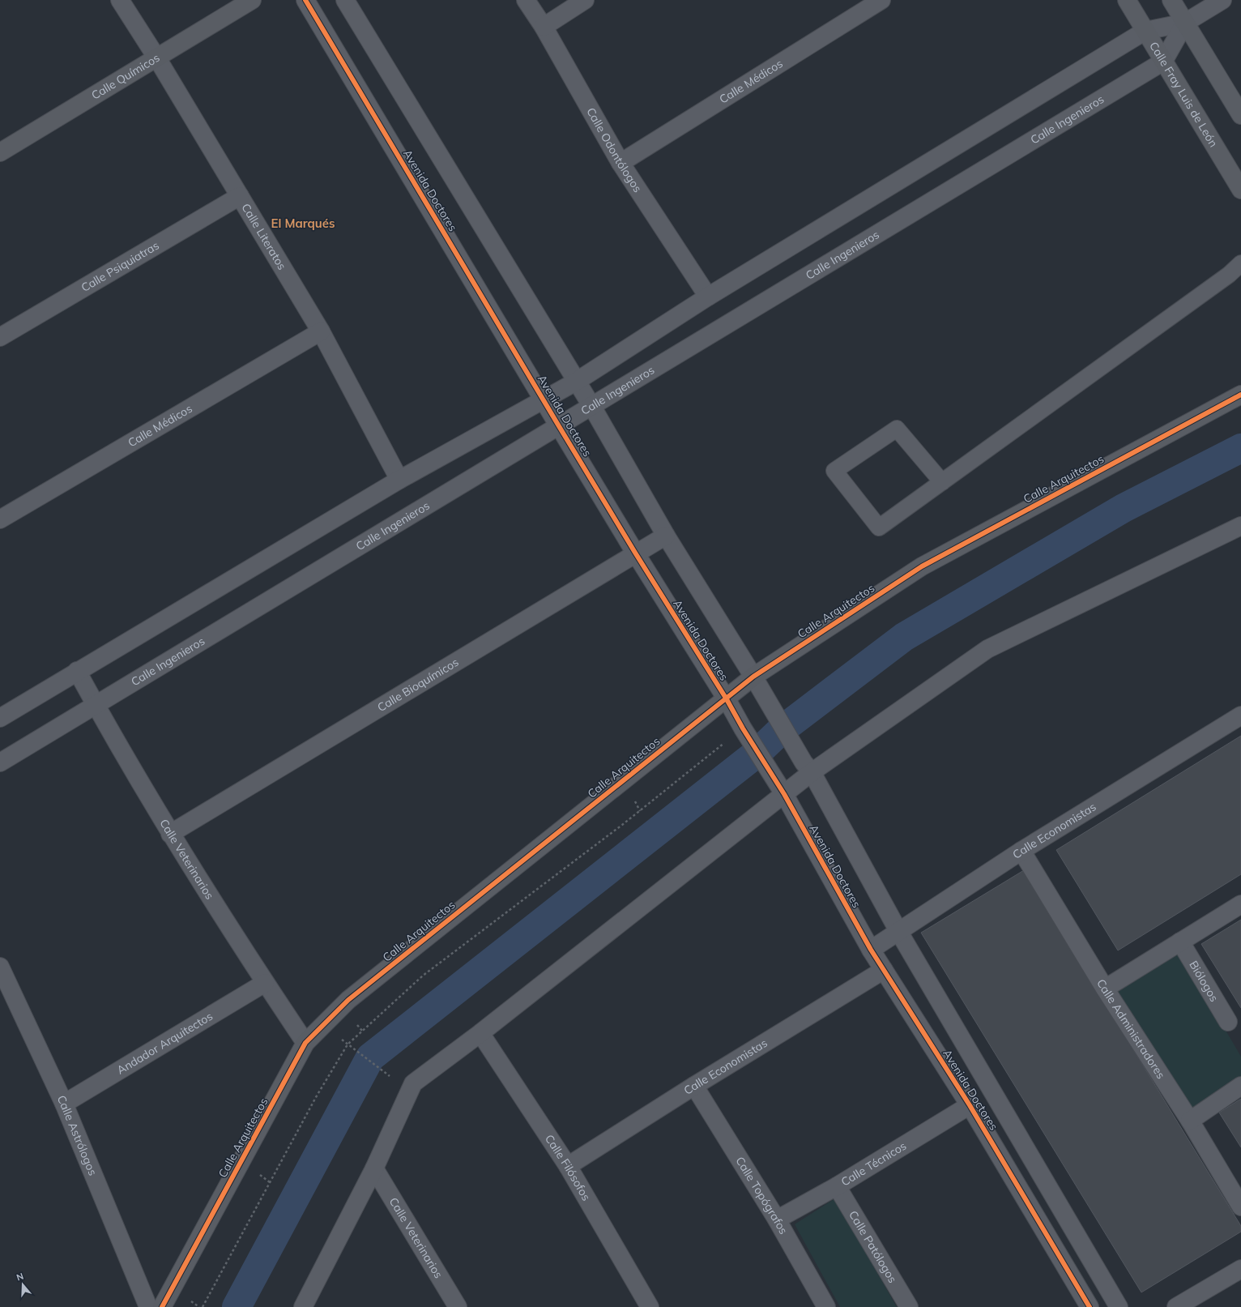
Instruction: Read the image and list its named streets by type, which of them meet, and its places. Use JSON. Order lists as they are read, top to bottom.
{
  "streets": {
    "street": [
      "Calle Químicos",
      "Calle Médicos",
      "Calle Fray Luis de León",
      "Calle Ingenieros",
      "Calle Odontólogos",
      "Avenida Doctores",
      "Calle Literatos",
      "Calle Psiquiatras",
      "Calle Arquitectos",
      "Calle Bioquímicos",
      "Calle Economistas",
      "Calle Veterinarios",
      "Biólogos",
      "Calle Administradores",
      "Andador Arquitectos",
      "Calle Astrólogos",
      "Calle Técnicos",
      "Calle Filósofos",
      "Calle Topógrafos",
      "Calle Patólogos"
    ]
  },
  "crossings": [
    ["Calle Químicos", "Calle Literatos"],
    ["Calle Médicos", "Calle Odontólogos"],
    ["Calle Médicos", "Calle Literatos"],
    ["Calle Fray Luis de León", "Calle Ingenieros"],
    ["Calle Ingenieros", "Avenida Doctores"],
    ["Calle Ingenieros", "Calle Veterinarios"],
    ["Avenida Doctores", "Calle Arquitectos"],
    ["Avenida Doctores", "Calle Bioquímicos"],
    ["Avenida Doctores", "Calle Economistas"],
    ["Avenida Doctores", "Calle Técnicos"],
    ["Calle Literatos", "Calle Psiquiatras"],
    ["Calle Arquitectos", "Calle Veterinarios"],
    ["Calle Bioquímicos", "Calle Veterinarios"],
    ["Calle Economistas", "Calle Administradores"],
    ["Calle Economistas", "Calle Filósofos"],
    ["Calle Economistas", "Calle Topógrafos"],
    ["Calle Veterinarios", "Andador Arquitectos"],
    ["Andador Arquitectos", "Calle Astrólogos"],
    ["Calle Técnicos", "Calle Topógrafos"],
    ["Calle Técnicos", "Calle Patólogos"]
  ],
  "districts": ["El Marqués"],
  "north": "top"
}
